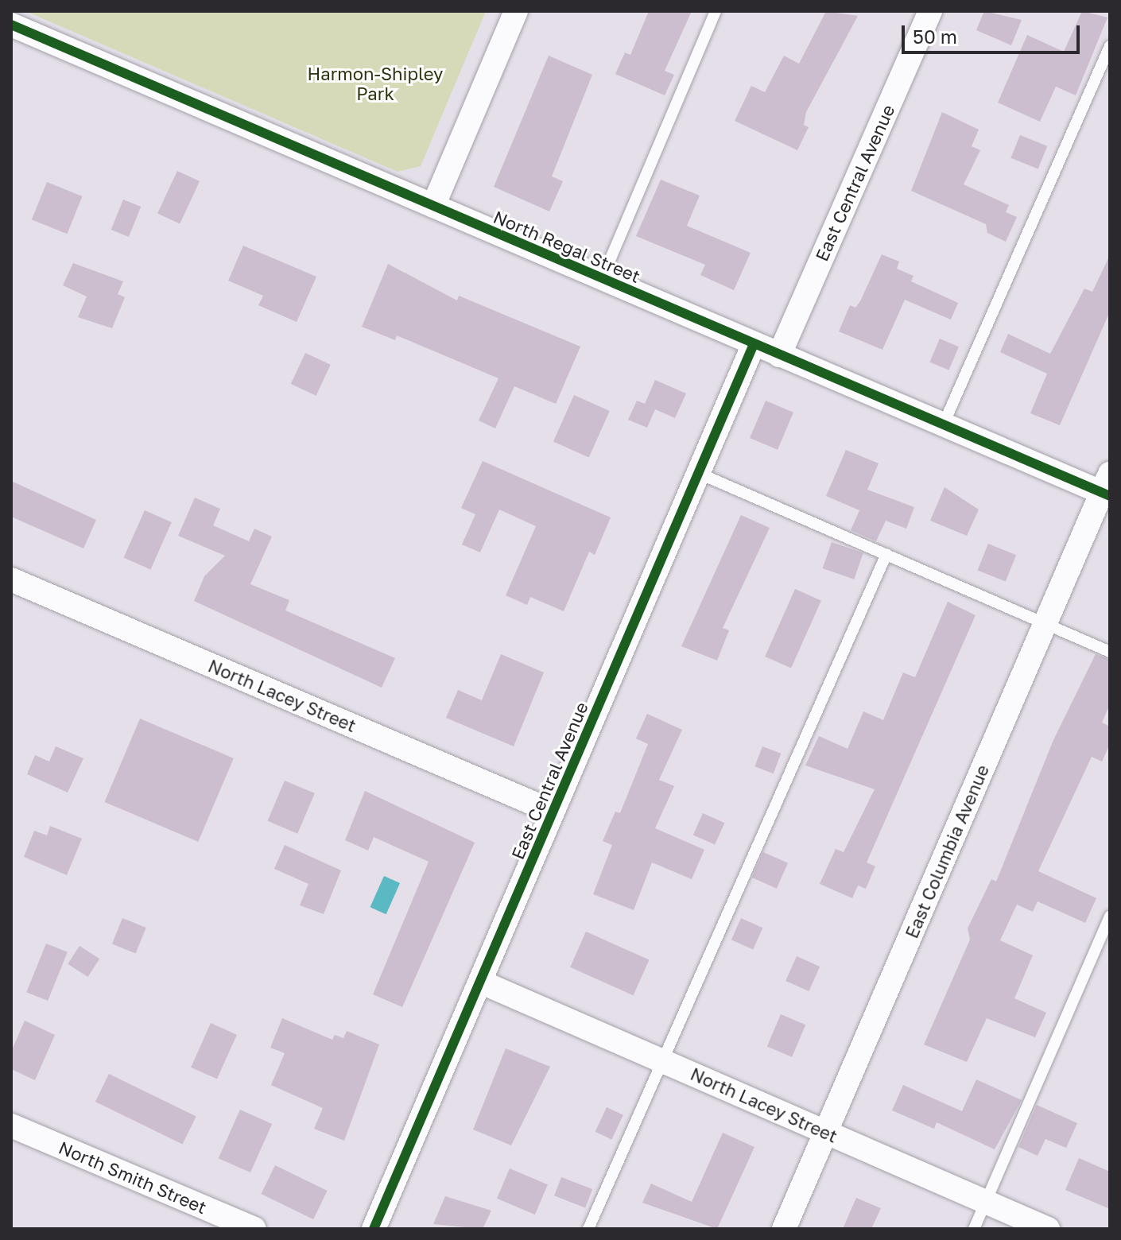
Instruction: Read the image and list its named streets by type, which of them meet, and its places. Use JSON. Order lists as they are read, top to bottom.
{
  "streets": {
    "street": [
      "East Central Avenue",
      "North Regal Street",
      "North Lacey Street",
      "East Columbia Avenue",
      "North Smith Street"
    ]
  },
  "crossings": [
    ["East Central Avenue", "North Regal Street"],
    ["East Central Avenue", "North Lacey Street"],
    ["North Regal Street", "East Columbia Avenue"],
    ["North Lacey Street", "East Columbia Avenue"]
  ],
  "parks": ["Harmon-Shipley Park"],
  "scale_bar": "50 m"
}
